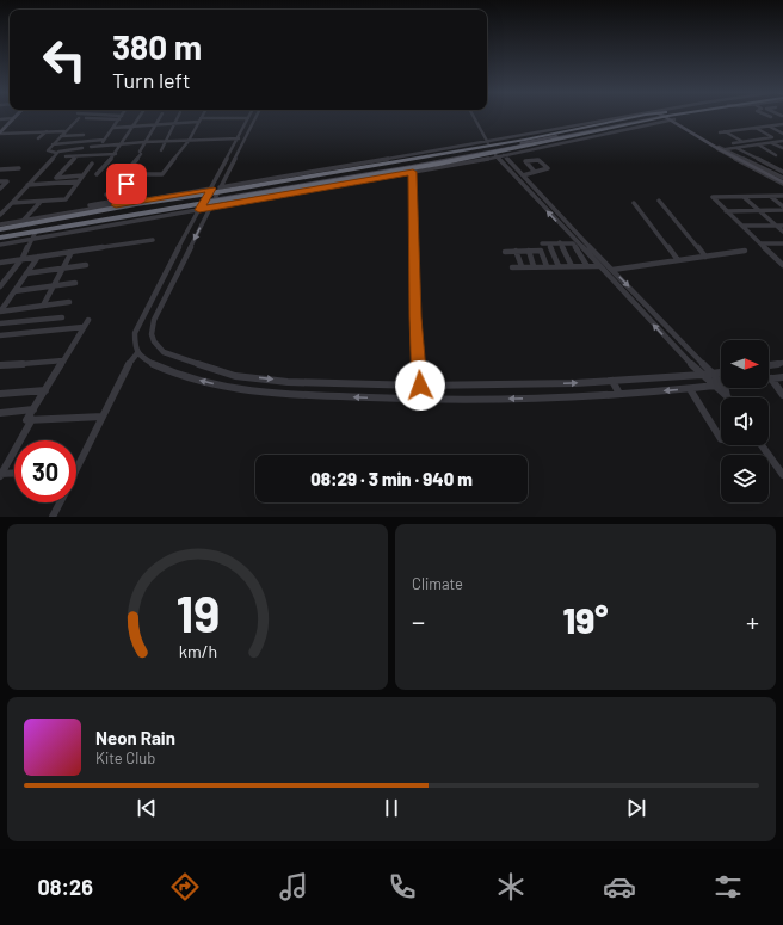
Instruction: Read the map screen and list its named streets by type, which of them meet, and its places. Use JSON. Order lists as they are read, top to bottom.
{
  "north": "right",
  "page": {
    "turn": ["380 m", "Turn left"],
    "limit": "30",
    "trip": "08:29 · 3 min · 940 m",
    "tile": "Climate",
    "heat": ["−", "19°", "+"],
    "song": ["Neon Rain", "Kite Club"],
    "tabs": "08:26",
    "gauge": ["19", "km/h"]
  }
}
